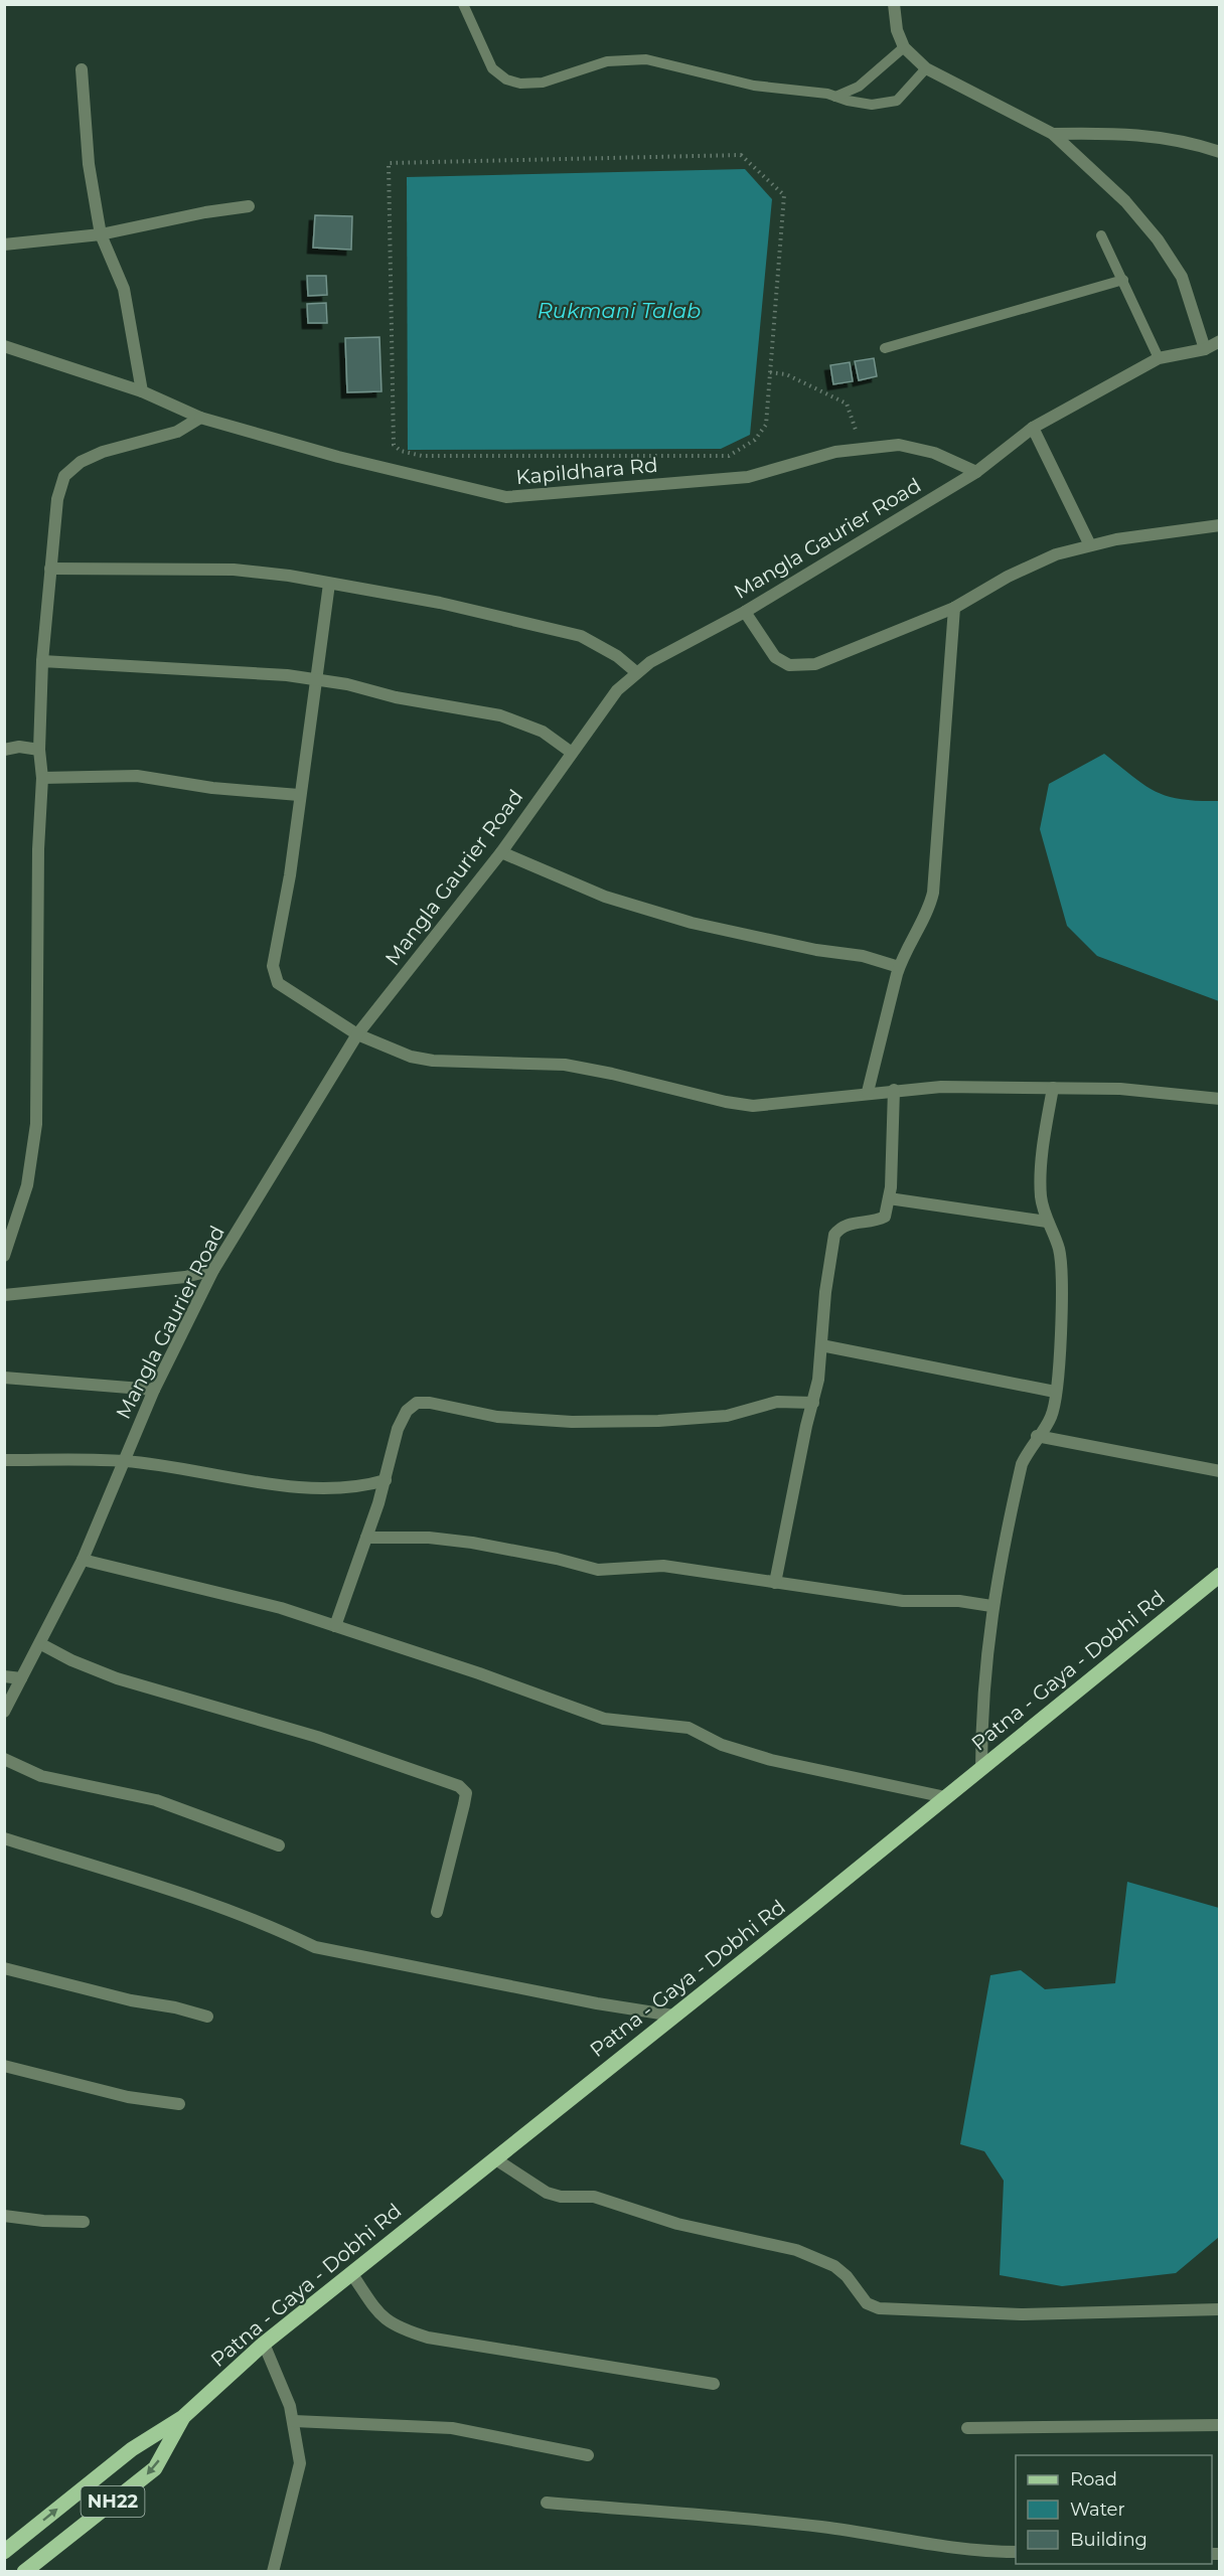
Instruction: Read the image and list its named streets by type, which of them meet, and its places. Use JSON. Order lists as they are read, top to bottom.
{
  "streets": {
    "main road": ["Patna - Gaya - Dobhi Rd", "NH22"],
    "street": ["Kapildhara Rd", "Mangla Gaurier Road"]
  },
  "crossings": [
    ["Kapildhara Rd", "Mangla Gaurier Road"]
  ],
  "water": ["Rukmani Talab"],
  "legend": ["Road", "Water", "Building"]
}
